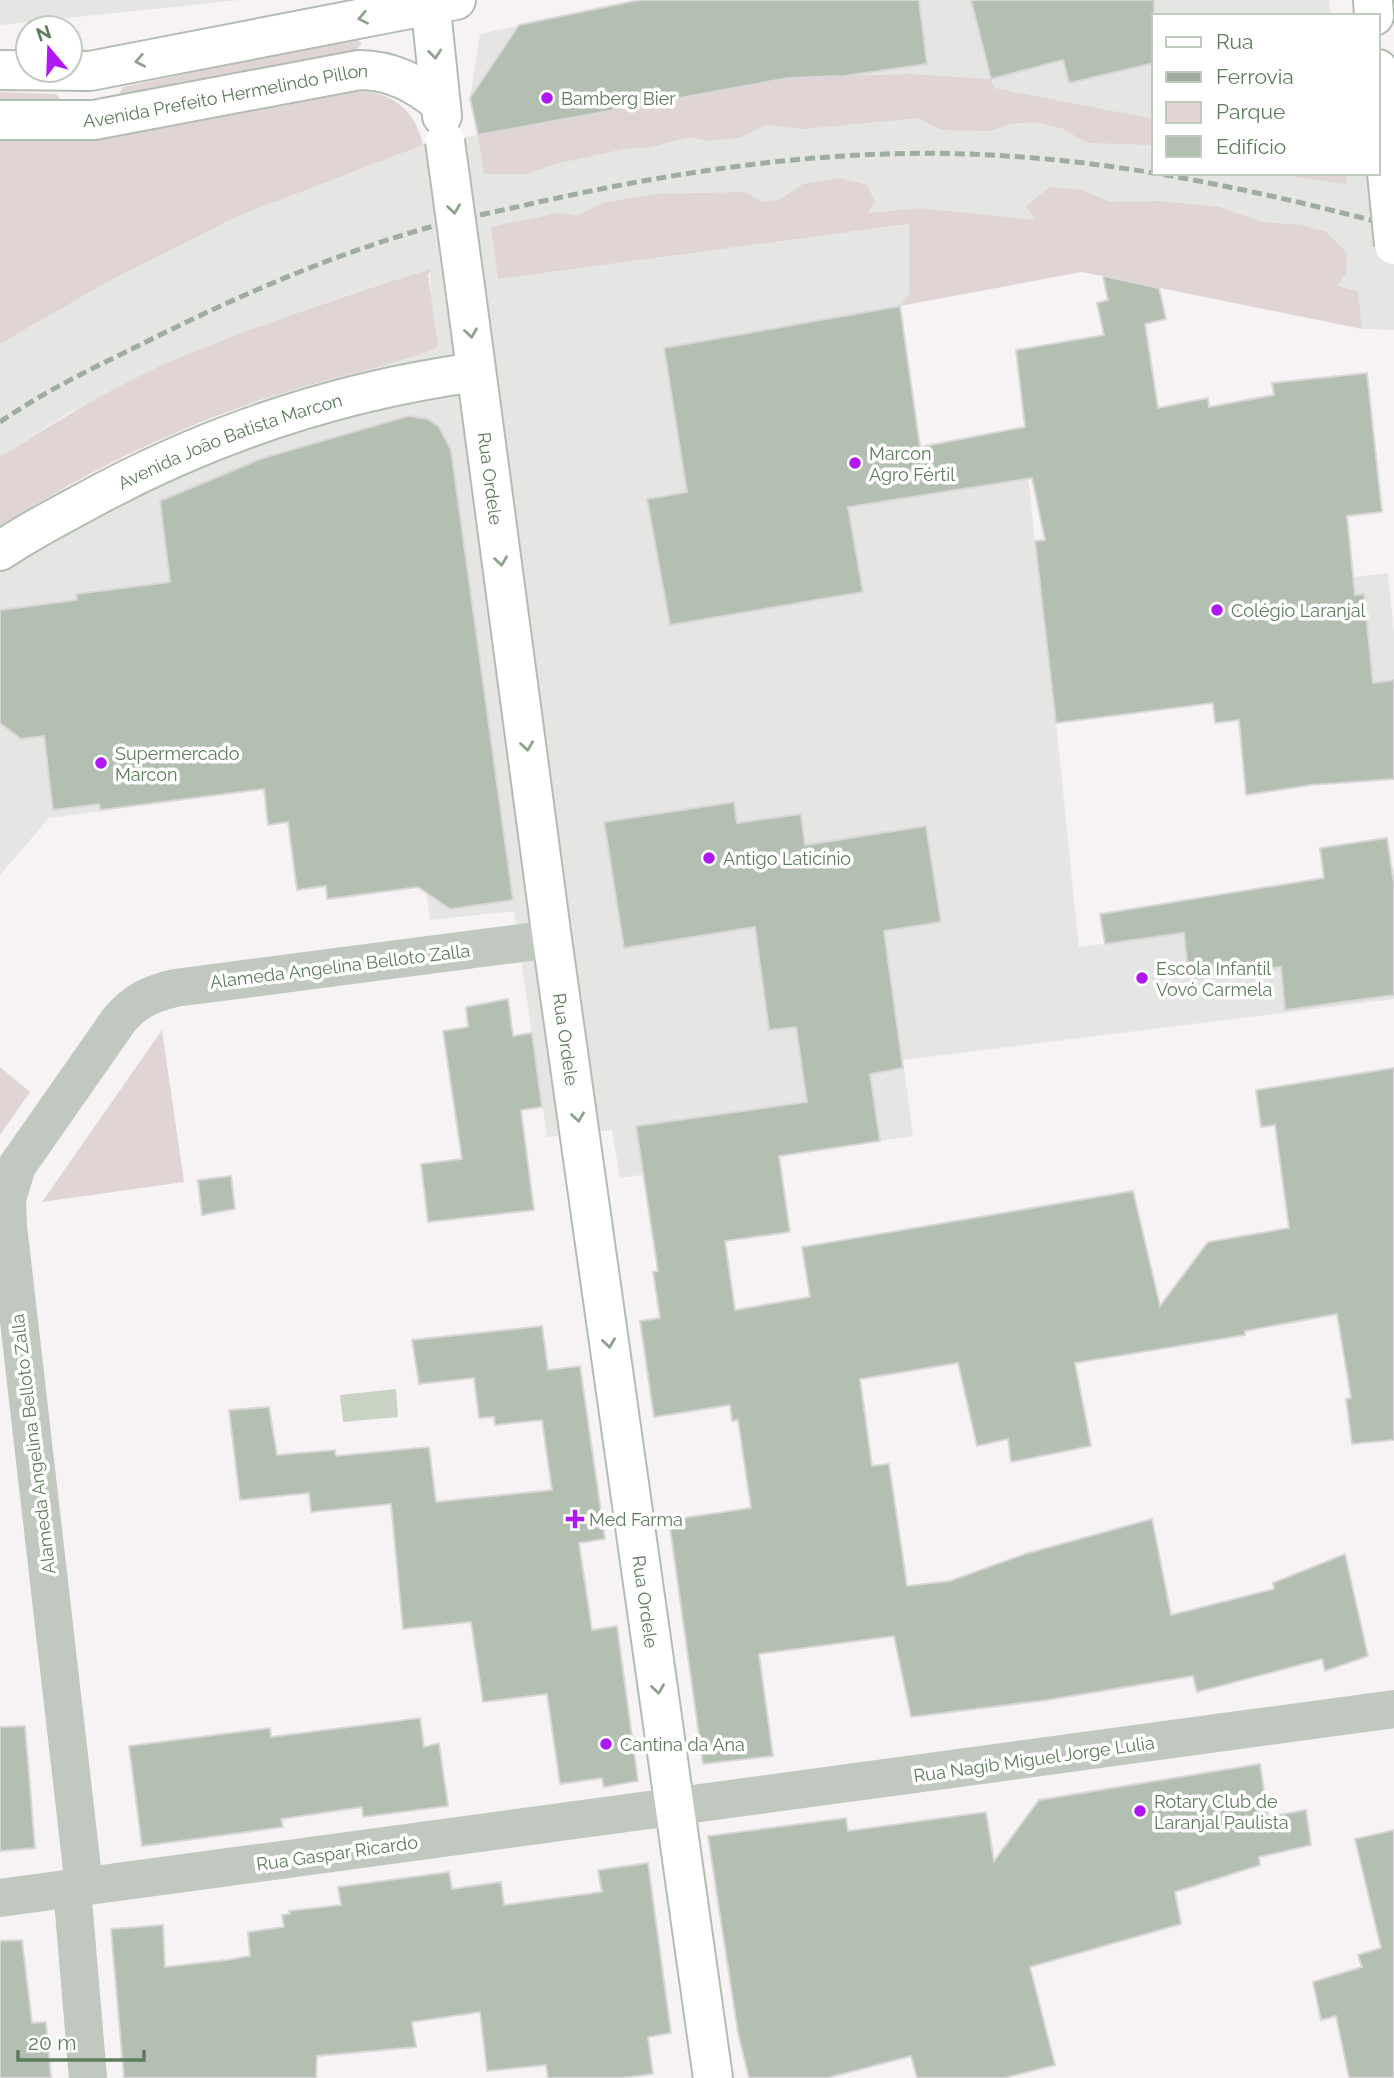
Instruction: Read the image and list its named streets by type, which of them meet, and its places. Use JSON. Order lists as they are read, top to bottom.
{
  "streets": {
    "main road": ["Avenida Prefeito Hermelindo Pillon", "Avenida João Batista Marcon", "Rua Ordele"],
    "street": ["Alameda Angelina Belloto Zalla", "Rua Nagib Miguel Jorge Lulia", "Rua Gaspar Ricardo"]
  },
  "crossings": [
    ["Avenida Prefeito Hermelindo Pillon", "Rua Ordele"],
    ["Avenida João Batista Marcon", "Rua Ordele"],
    ["Rua Ordele", "Alameda Angelina Belloto Zalla"],
    ["Rua Ordele", "Rua Nagib Miguel Jorge Lulia"],
    ["Rua Ordele", "Rua Gaspar Ricardo"],
    ["Alameda Angelina Belloto Zalla", "Rua Gaspar Ricardo"],
    ["Rua Nagib Miguel Jorge Lulia", "Rua Gaspar Ricardo"]
  ],
  "one_way": ["Rua Ordele"],
  "places": {
    "other": [
      "Bamberg Bier",
      "Marcon Agro Fértil",
      "Colégio Laranjal",
      "Supermercado Marcon",
      "Antigo Laticínio",
      "Escola Infantil Vovó Carmela",
      "Cantina da Ana",
      "Rotary Club de Laranjal Paulista"
    ],
    "health": ["Med Farma"]
  },
  "legend": [
    "Rua",
    "Ferrovia",
    "Parque",
    "Edifício"
  ],
  "scale_bar": "20 m",
  "north": "top"
}
